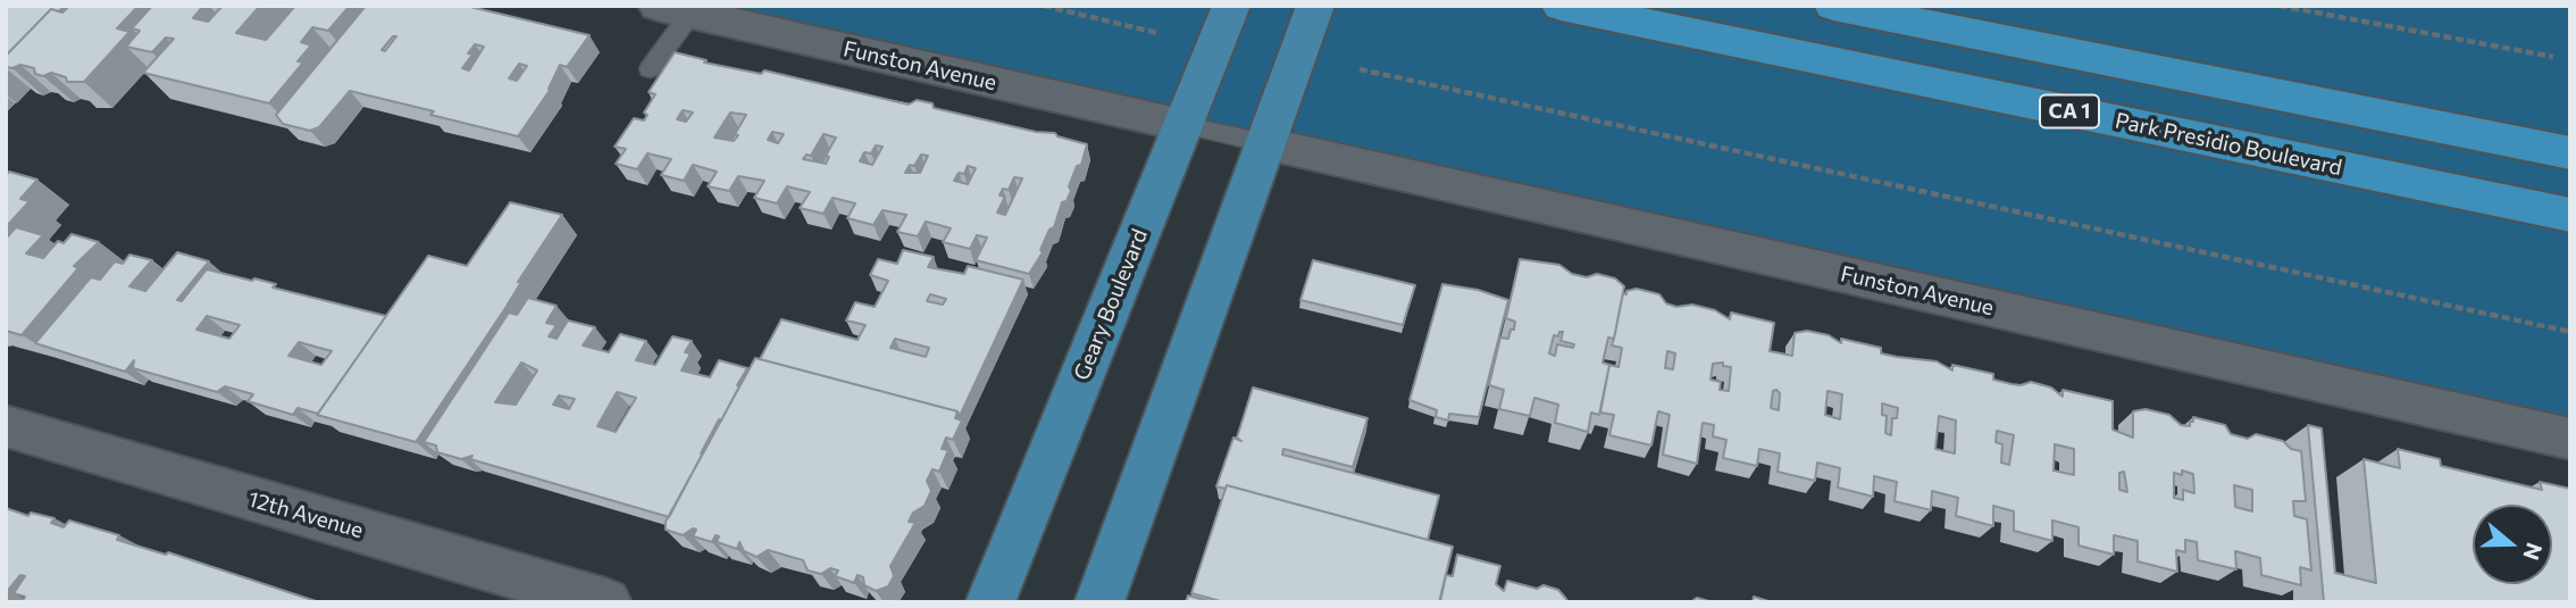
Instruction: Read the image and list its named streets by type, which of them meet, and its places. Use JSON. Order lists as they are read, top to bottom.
{
  "streets": {
    "highway": ["CA 1", "Park Presidio Boulevard"],
    "main road": ["Geary Boulevard"],
    "street": ["Funston Avenue", "12th Avenue"]
  },
  "crossings": [
    ["Funston Avenue", "Geary Boulevard"]
  ],
  "north": "right"
}
